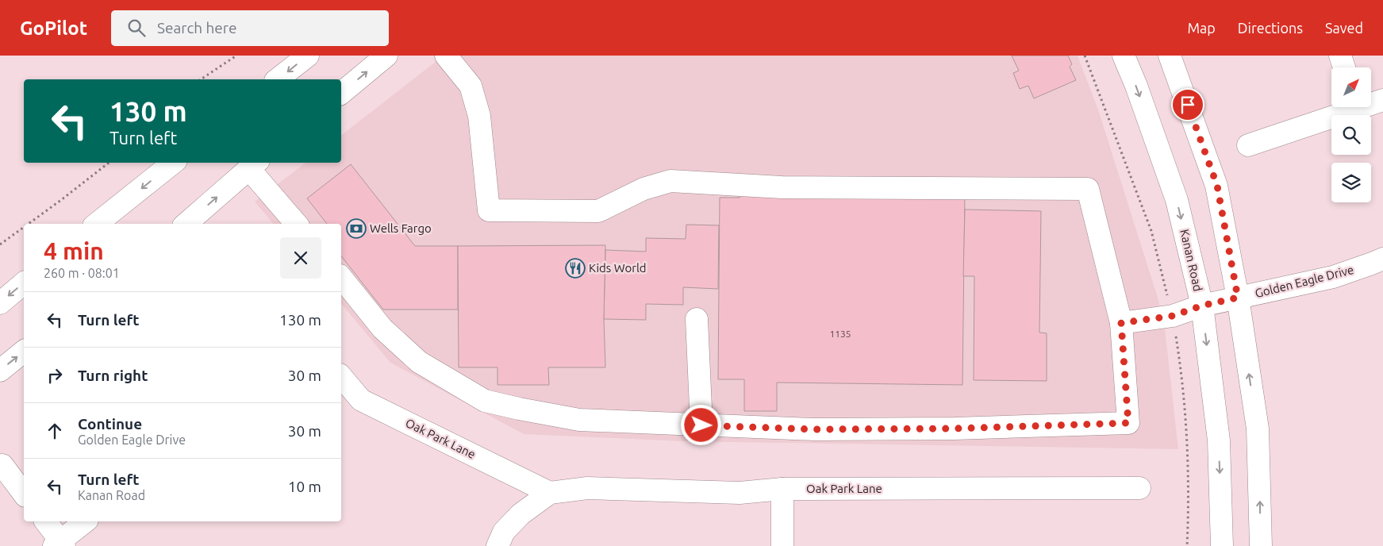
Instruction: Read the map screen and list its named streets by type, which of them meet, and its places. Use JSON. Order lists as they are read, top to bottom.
{
  "streets": {
    "street": ["Kanan Road", "Golden Eagle Drive", "Oak Park Lane"]
  },
  "crossings": [
    ["Kanan Road", "Golden Eagle Drive"]
  ],
  "places": {
    "bank": ["Wells Fargo"],
    "restaurant": ["Kids World"]
  },
  "house_numbers": ["1135"],
  "north": "top right",
  "page": {
    "header": "GoPilot",
    "search": "Search here",
    "nav": ["Map", "Directions", "Saved"],
    "turn": ["130 m", "Turn left"],
    "heading": ["4 min", "260 m · 08:01"],
    "list": [
      {
        "name": "Turn left",
        "value": "130 m"
      },
      {
        "name": "Turn right",
        "value": "30 m"
      },
      {
        "name": "Continue",
        "note": "Golden Eagle Drive",
        "value": "30 m"
      },
      {
        "name": "Turn left",
        "note": "Kanan Road",
        "value": "10 m"
      }
    ]
  }
}
